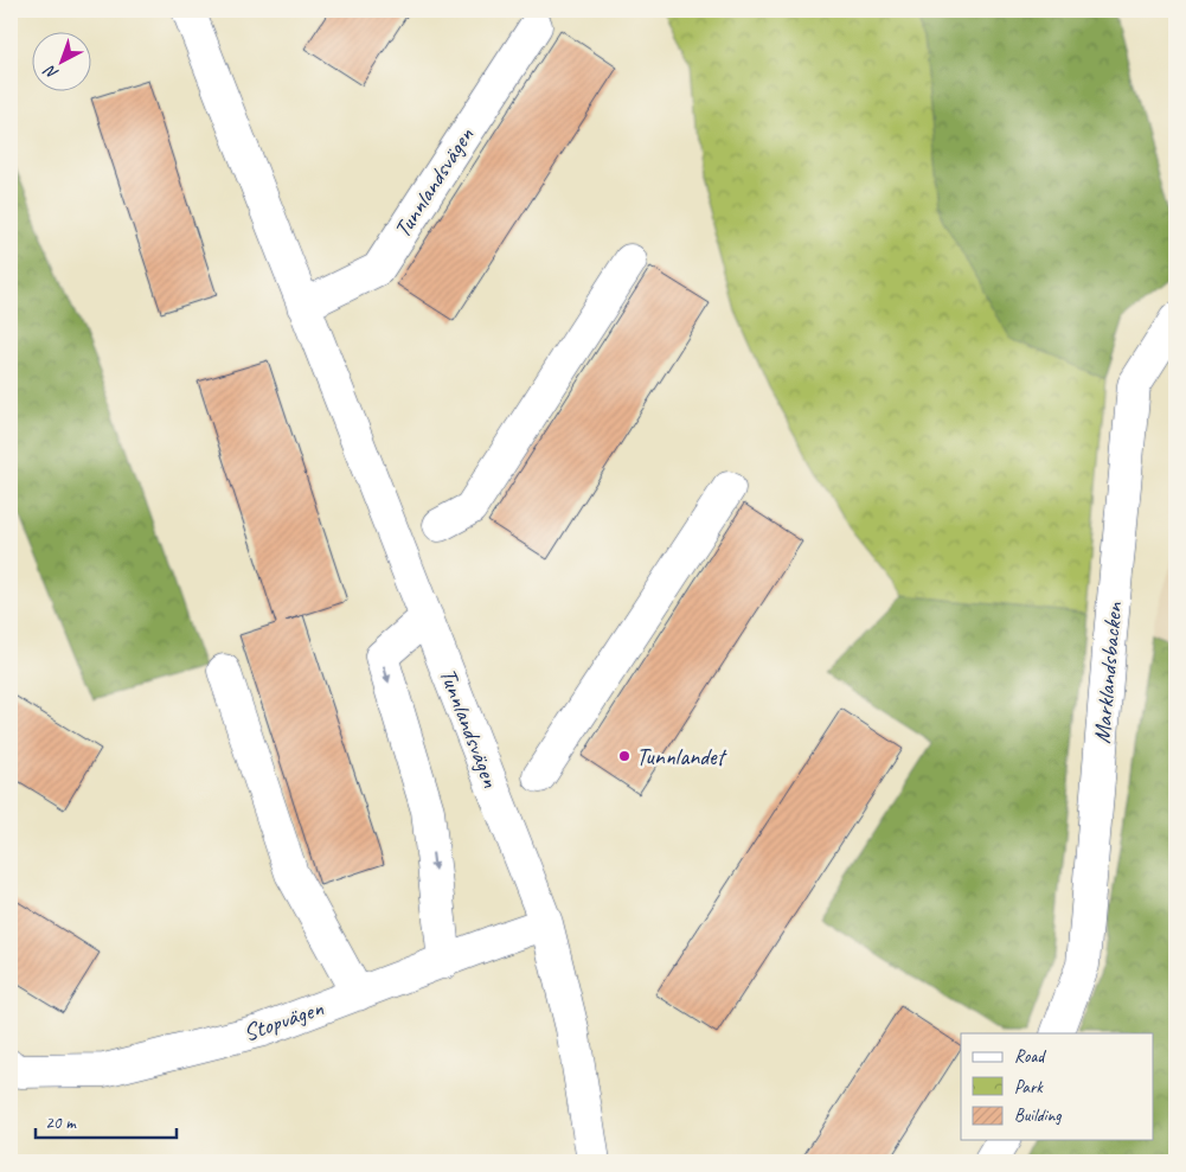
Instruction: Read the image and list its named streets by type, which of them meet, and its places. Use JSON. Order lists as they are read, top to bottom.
{
  "streets": {
    "street": ["Tunnlandsvägen", "Marklandsbacken", "Stopvägen"]
  },
  "crossings": [
    ["Tunnlandsvägen", "Stopvägen"]
  ],
  "places": ["Tunnlandet"],
  "legend": ["Road", "Park", "Building"],
  "scale_bar": "20 m",
  "north": "bottom left"
}
